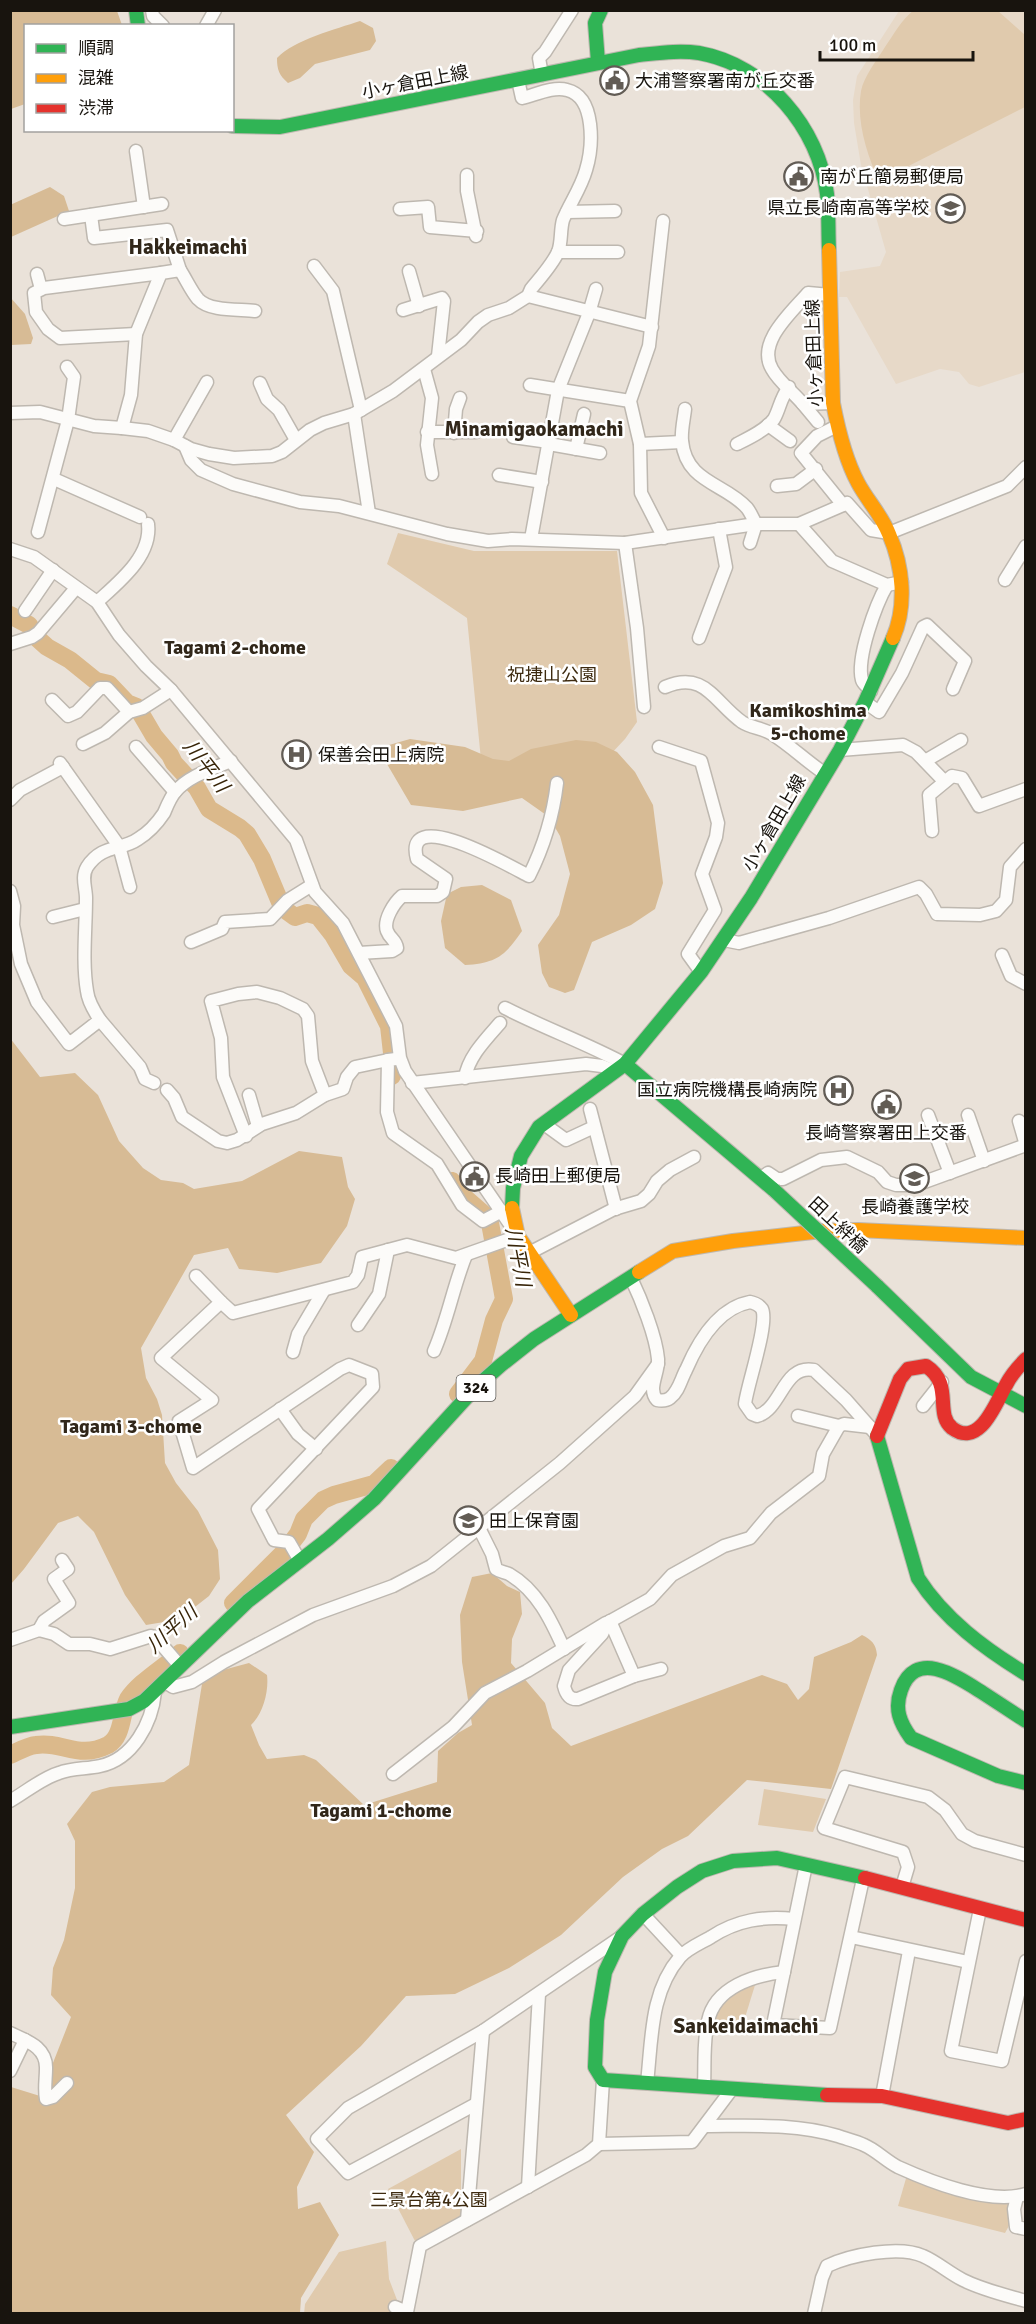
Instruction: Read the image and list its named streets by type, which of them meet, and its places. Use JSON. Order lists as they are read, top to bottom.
{
  "streets": {
    "main road": ["小ヶ倉田上線", "田上絆橋", "324"]
  },
  "crossings": [
    ["小ヶ倉田上線", "田上絆橋"],
    ["小ヶ倉田上線", "324"]
  ],
  "districts": [
    "Hakkeimachi",
    "Minamigaokamachi",
    "Tagami 2-chome",
    "Kamikoshima 5-chome",
    "Tagami 3-chome",
    "Tagami 1-chome",
    "Sankeidaimachi"
  ],
  "water": ["川平川"],
  "parks": ["祝捷山公園", "三景台第4公園"],
  "places": {
    "public building": [
      "大浦警察署南が丘交番",
      "南が丘簡易郵便局",
      "長崎警察署田上交番",
      "長崎田上郵便局"
    ],
    "school or university": ["県立長崎南高等学校", "長崎養護学校", "田上保育園"],
    "hospital": ["保善会田上病院", "国立病院機構長崎病院"]
  },
  "legend": ["順調", "混雑", "渋滞"],
  "scale_bar": "100 m"
}
